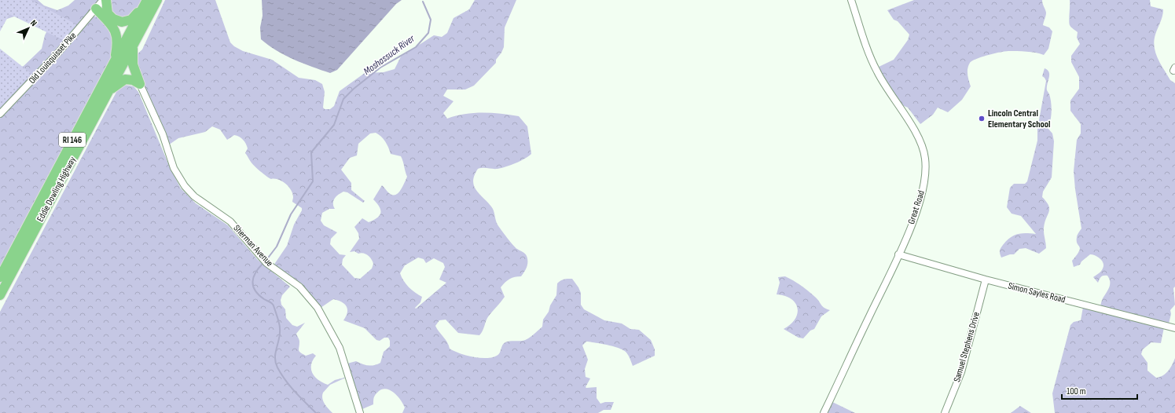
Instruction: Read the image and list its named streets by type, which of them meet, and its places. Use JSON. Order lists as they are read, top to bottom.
{
  "streets": {
    "highway": ["RI 146", "Eddie Dowling Highway"],
    "street": [
      "Old Louisquisset Pike",
      "Great Road",
      "Sherman Avenue",
      "Simon Sayles Road",
      "Samuel Stephens Drive"
    ]
  },
  "crossings": [
    ["Great Road", "Simon Sayles Road"],
    ["Simon Sayles Road", "Samuel Stephens Drive"]
  ],
  "water": ["Moshassuck River"],
  "places": ["Lincoln Central Elementary School"],
  "scale_bar": "100 m",
  "north": "top right"
}
